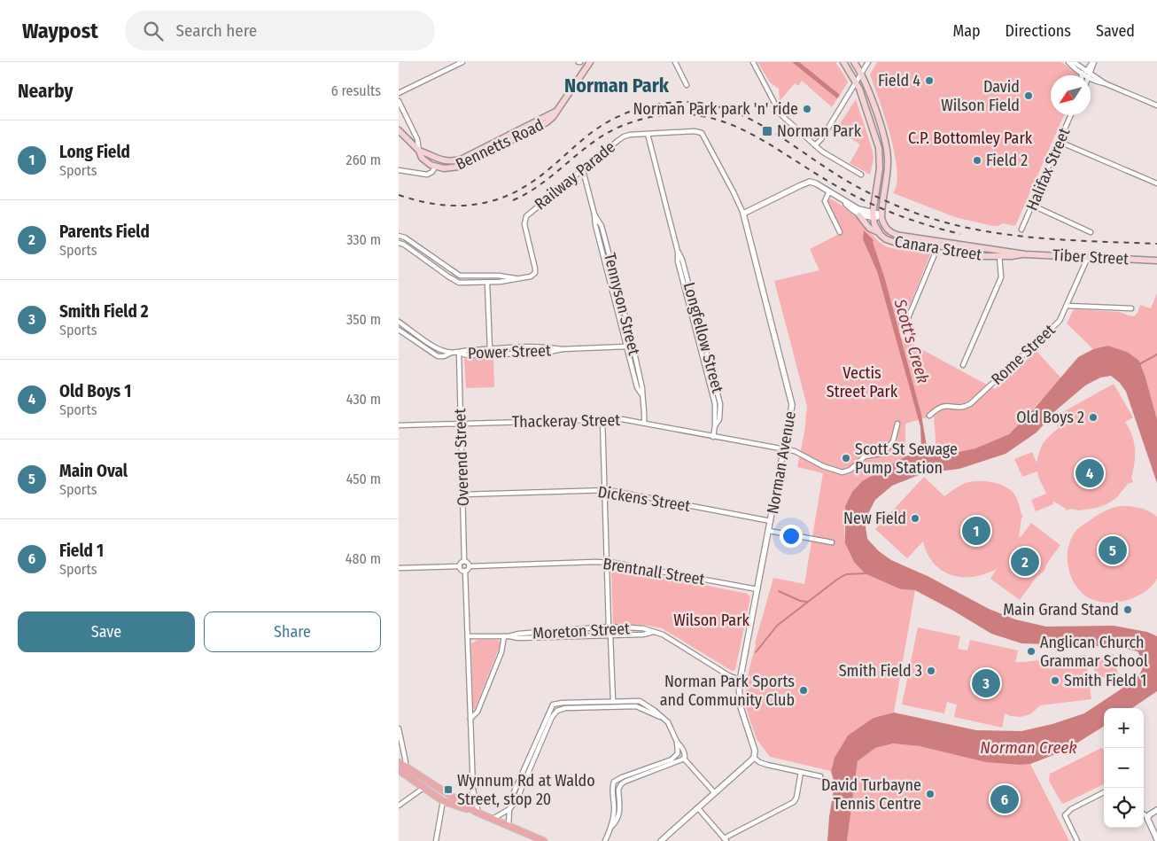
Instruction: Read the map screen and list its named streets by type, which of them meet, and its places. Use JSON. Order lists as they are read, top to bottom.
{
  "streets": {
    "main road": ["Bennetts Road", "Canara Street", "Tiber Street"],
    "street": [
      "Halifax Street",
      "Railway Parade",
      "Tennyson Street",
      "Longfellow Street",
      "Power Street",
      "Rome Street",
      "Thackeray Street",
      "Overend Street",
      "Norman Avenue",
      "Dickens Street",
      "Brentnall Street",
      "Moreton Street"
    ]
  },
  "crossings": [
    ["Railway Parade", "Tennyson Street"],
    ["Railway Parade", "Longfellow Street"],
    ["Railway Parade", "Norman Avenue"],
    ["Canara Street", "Tiber Street"],
    ["Canara Street", "Norman Avenue"],
    ["Tiber Street", "Rome Street"],
    ["Tennyson Street", "Power Street"],
    ["Tennyson Street", "Thackeray Street"],
    ["Longfellow Street", "Thackeray Street"],
    ["Power Street", "Overend Street"],
    ["Thackeray Street", "Overend Street"],
    ["Thackeray Street", "Norman Avenue"],
    ["Overend Street", "Dickens Street"],
    ["Overend Street", "Brentnall Street"],
    ["Norman Avenue", "Dickens Street"],
    ["Norman Avenue", "Brentnall Street"],
    ["Norman Avenue", "Moreton Street"]
  ],
  "districts": ["Norman Park"],
  "water": ["Scott's Creek", "Norman Creek"],
  "parks": ["C.P. Bottomley Park", "Vectis Street Park", "Wilson Park"],
  "places": {
    "other": [
      "Field 4",
      "David Wilson Field",
      "Norman Park park 'n' ride",
      "Field 2",
      "Old Boys 2",
      "Scott St Sewage Pump Station",
      "New Field",
      "Main Grand Stand",
      "Anglican Church Grammar School",
      "Smith Field 3",
      "Smith Field 1",
      "Norman Park Sports and Community Club",
      "David Turbayne Tennis Centre"
    ],
    "transit": ["Norman Park", "Wynnum Rd at Waldo Street, stop 20"]
  },
  "north": "bottom left",
  "page": {
    "header": "Waypost",
    "search": "Search here",
    "nav": ["Map", "Directions", "Saved"],
    "heading": ["Nearby", "6 results"],
    "list": [
      {
        "mark": "1",
        "name": "Long Field",
        "note": "Sports",
        "value": "260 m"
      },
      {
        "mark": "2",
        "name": "Parents Field",
        "note": "Sports",
        "value": "330 m"
      },
      {
        "mark": "3",
        "name": "Smith Field 2",
        "note": "Sports",
        "value": "350 m"
      },
      {
        "mark": "4",
        "name": "Old Boys 1",
        "note": "Sports",
        "value": "430 m"
      },
      {
        "mark": "5",
        "name": "Main Oval",
        "note": "Sports",
        "value": "450 m"
      },
      {
        "mark": "6",
        "name": "Field 1",
        "note": "Sports",
        "value": "480 m"
      }
    ],
    "pins": [
      "4",
      "1",
      "5",
      "2",
      "3",
      "6"
    ],
    "buttons": ["Save", "Share"],
    "map_buttons": ["+", "−"]
  }
}
